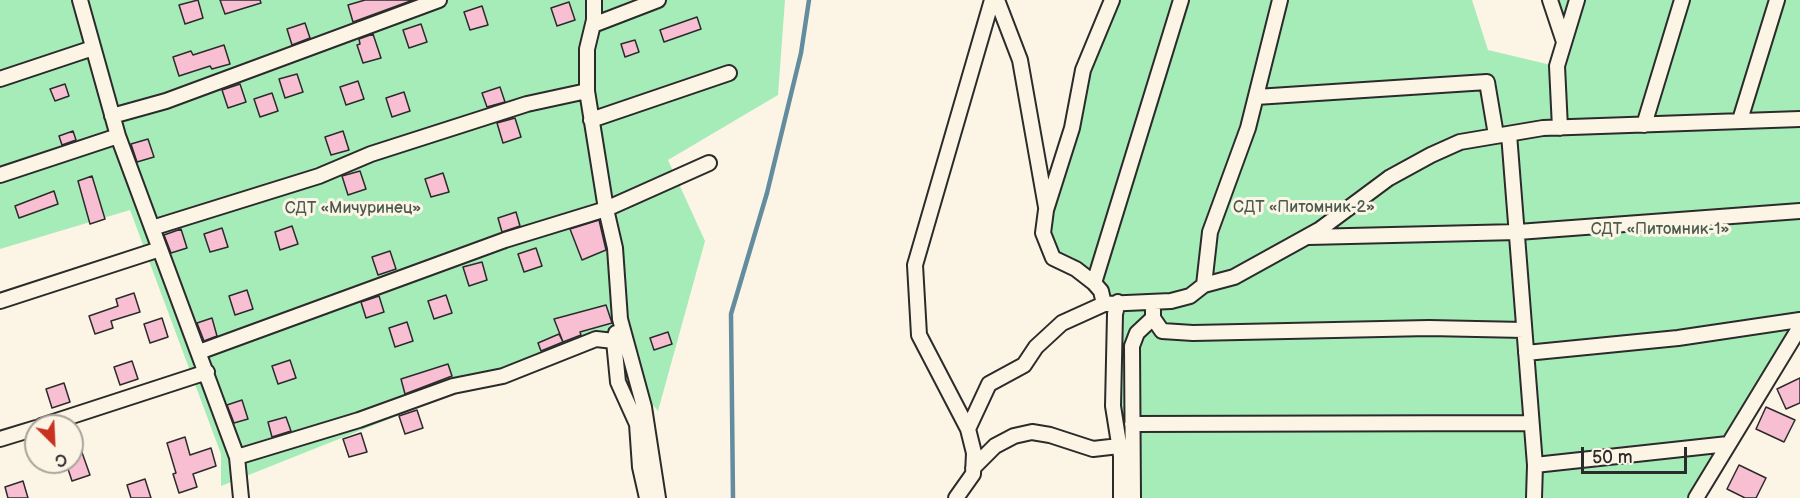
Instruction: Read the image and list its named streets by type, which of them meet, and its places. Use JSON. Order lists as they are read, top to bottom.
{
  "parks": ["СДТ «Питомник-2»", "СДТ «Мичуринец»", "СДТ «Питомник-1»"],
  "scale_bar": "50 m",
  "north": "bottom right"
}
